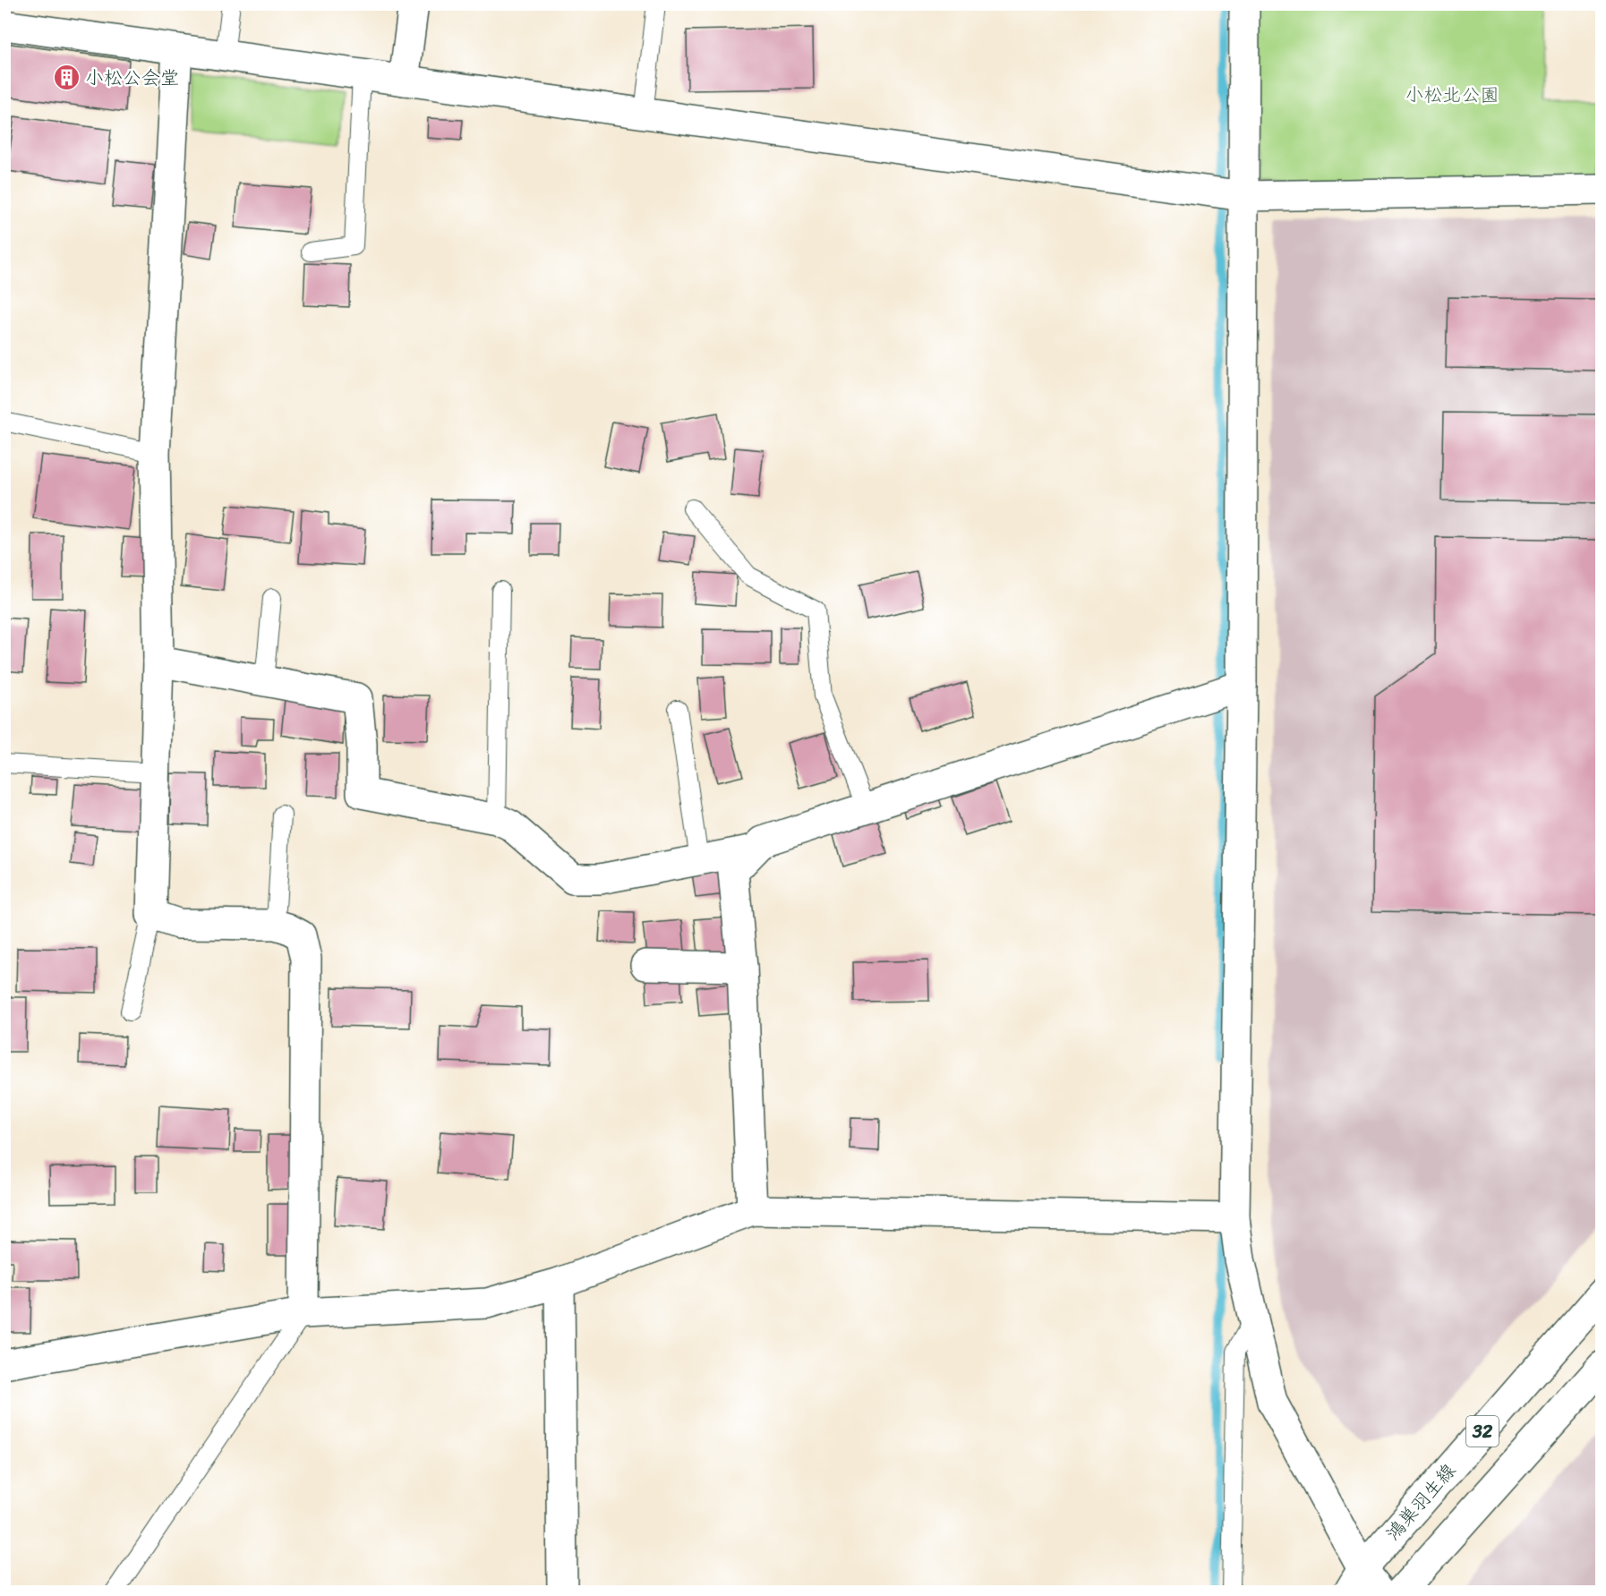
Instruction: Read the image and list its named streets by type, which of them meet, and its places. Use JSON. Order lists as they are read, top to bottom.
{
  "streets": {
    "street": ["32", "鴻巣羽生線"]
  },
  "parks": ["小松北公園"],
  "places": {
    "building": ["小松公会堂"]
  }
}
